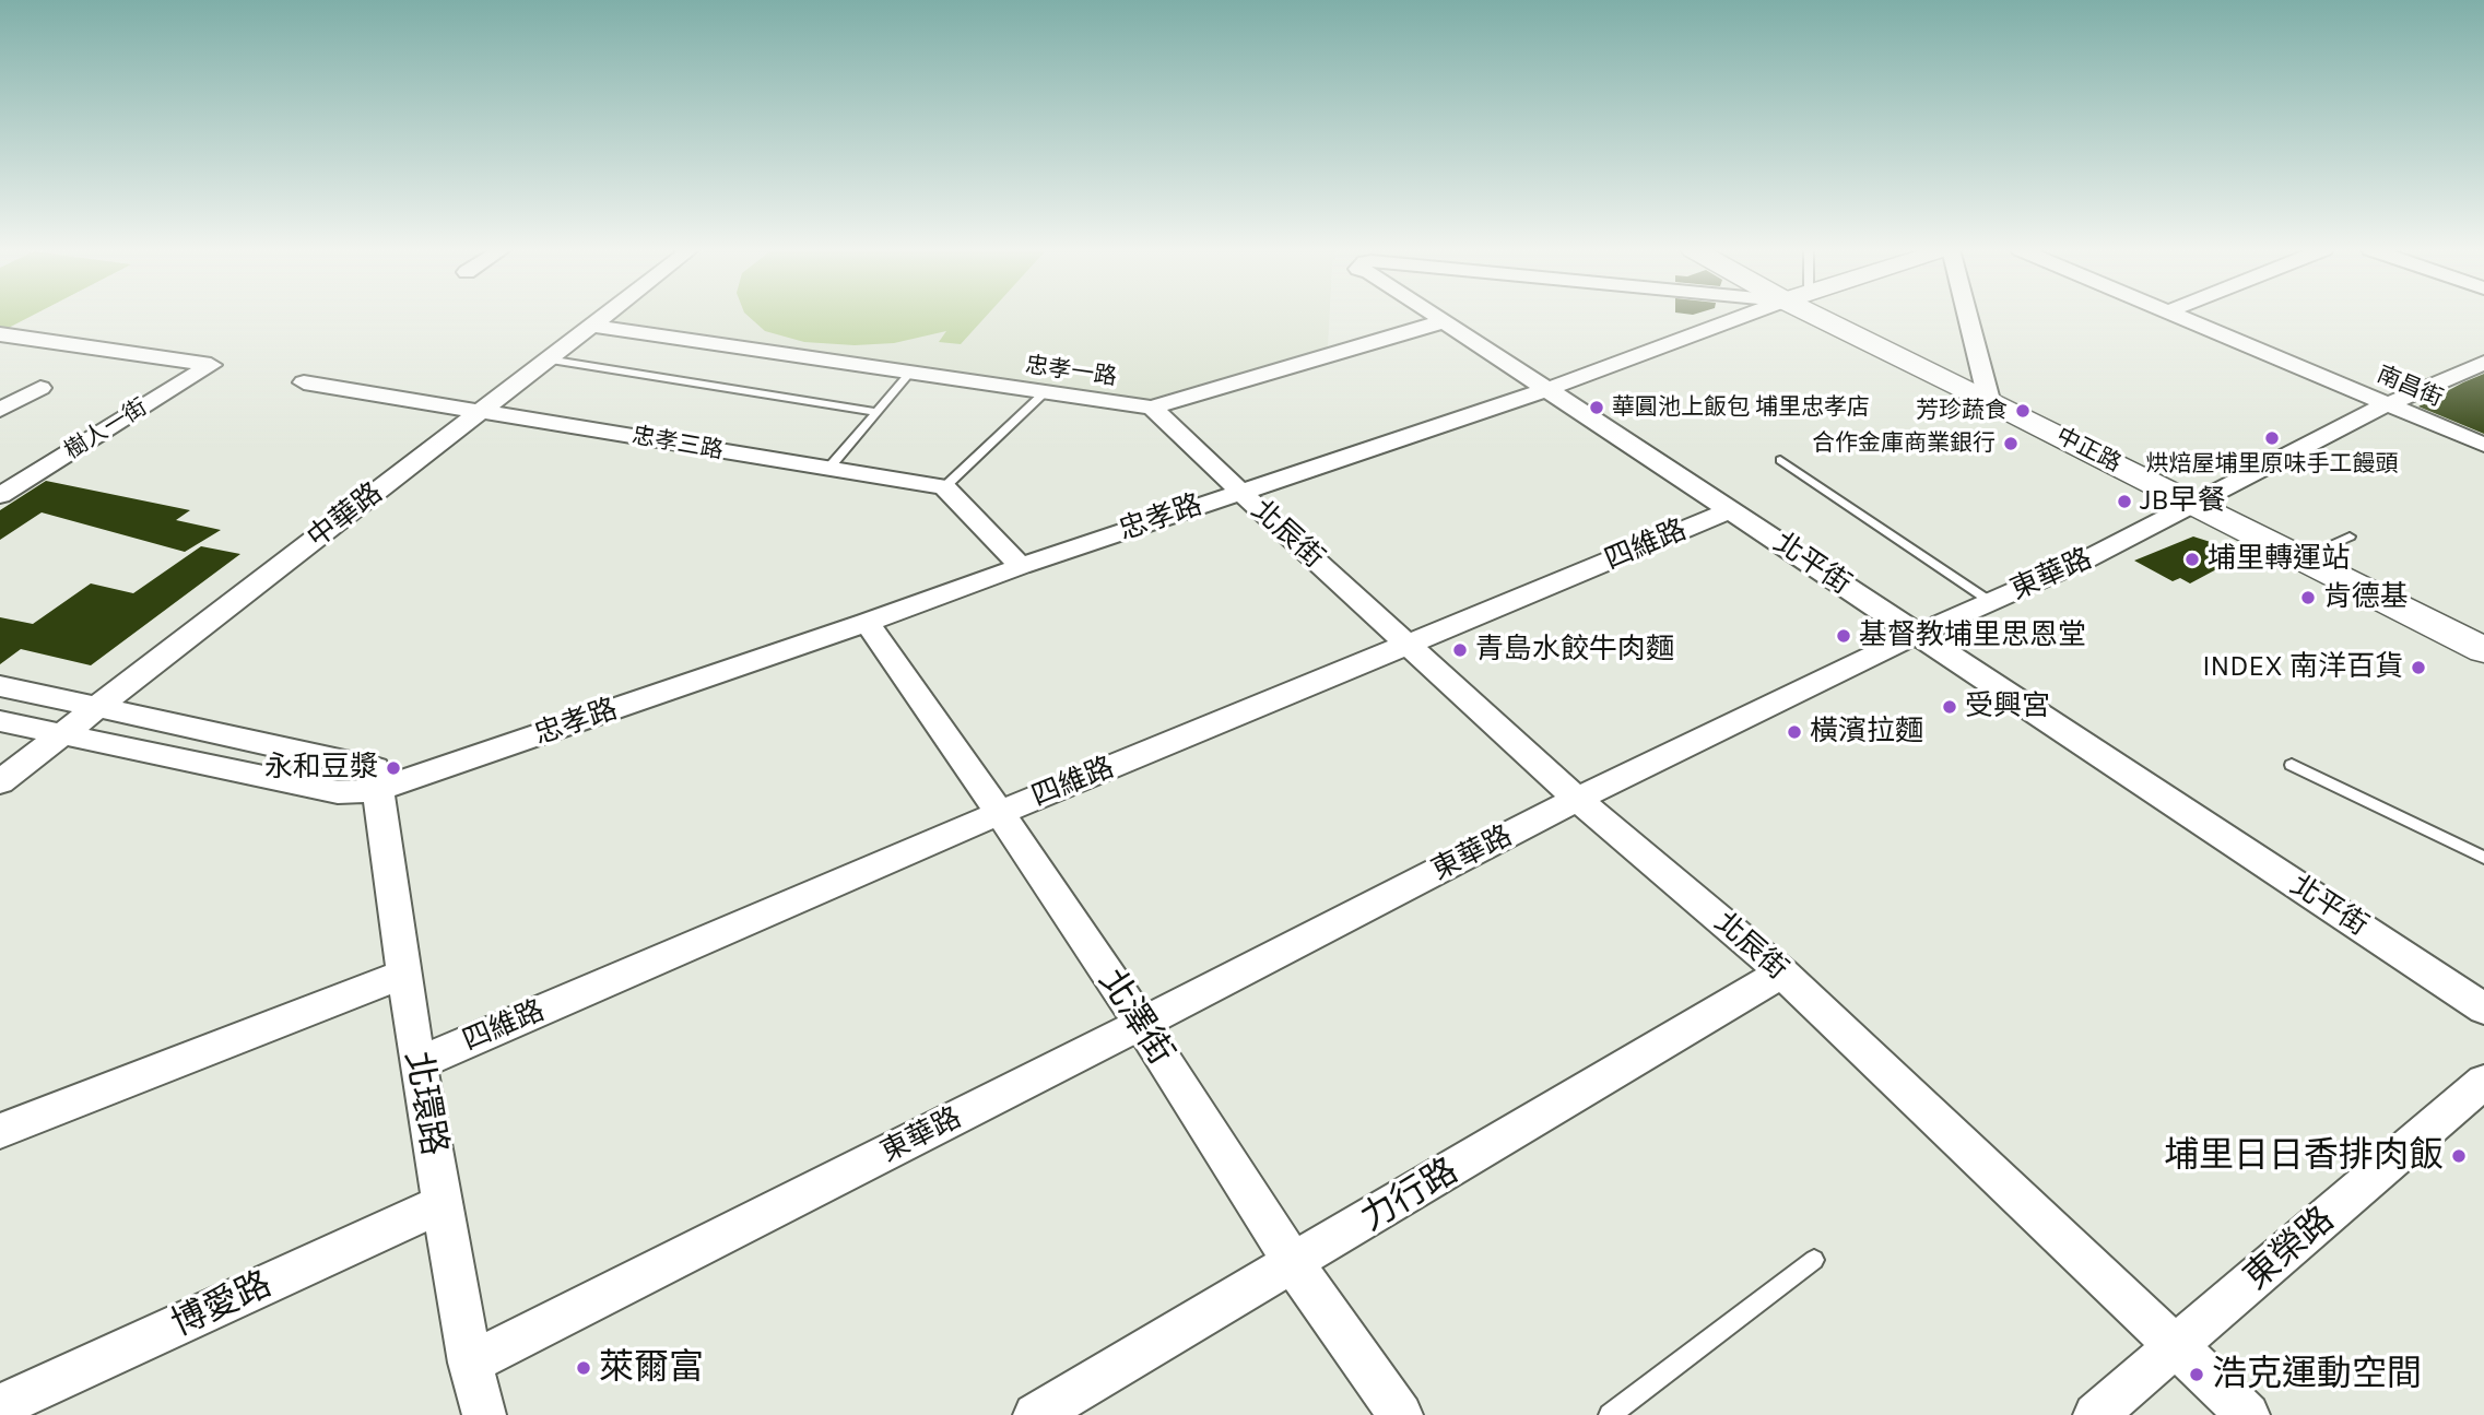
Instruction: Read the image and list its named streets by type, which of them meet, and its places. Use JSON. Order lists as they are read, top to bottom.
{
  "streets": {
    "main road": ["中正路"],
    "street": [
      "忠孝一路",
      "南昌街",
      "樹人一街",
      "忠孝三路",
      "中華路",
      "忠孝路",
      "北辰街",
      "四維路",
      "北平街",
      "東華路",
      "北澤街",
      "北環路",
      "力行路",
      "東榮路",
      "博愛路"
    ]
  },
  "crossings": [
    ["忠孝一路", "中華路"],
    ["忠孝一路", "忠孝路"],
    ["忠孝一路", "北辰街"],
    ["南昌街", "東華路"],
    ["忠孝三路", "中華路"],
    ["中正路", "東華路"],
    ["中華路", "忠孝路"],
    ["忠孝路", "北辰街"],
    ["忠孝路", "北平街"],
    ["忠孝路", "北澤街"],
    ["忠孝路", "北環路"],
    ["北辰街", "四維路"],
    ["北辰街", "東華路"],
    ["北辰街", "力行路"],
    ["北辰街", "東榮路"],
    ["四維路", "北平街"],
    ["四維路", "北澤街"],
    ["四維路", "北環路"],
    ["北平街", "東華路"],
    ["東華路", "北澤街"],
    ["東華路", "北環路"],
    ["北澤街", "力行路"],
    ["北環路", "博愛路"]
  ],
  "places": [
    "華圓池上飯包 埔里忠孝店",
    "芳珍蔬食",
    "烘焙屋埔里原味手工饅頭",
    "合作金庫商業銀行",
    "JB早餐",
    "埔里轉運站",
    "肯德基",
    "基督教埔里思恩堂",
    "青島水餃牛肉麵",
    "INDEX 南洋百貨",
    "受興宮",
    "橫濱拉麵",
    "永和豆漿",
    "埔里日日香排肉飯",
    "萊爾富",
    "浩克運動空間"
  ]
}
